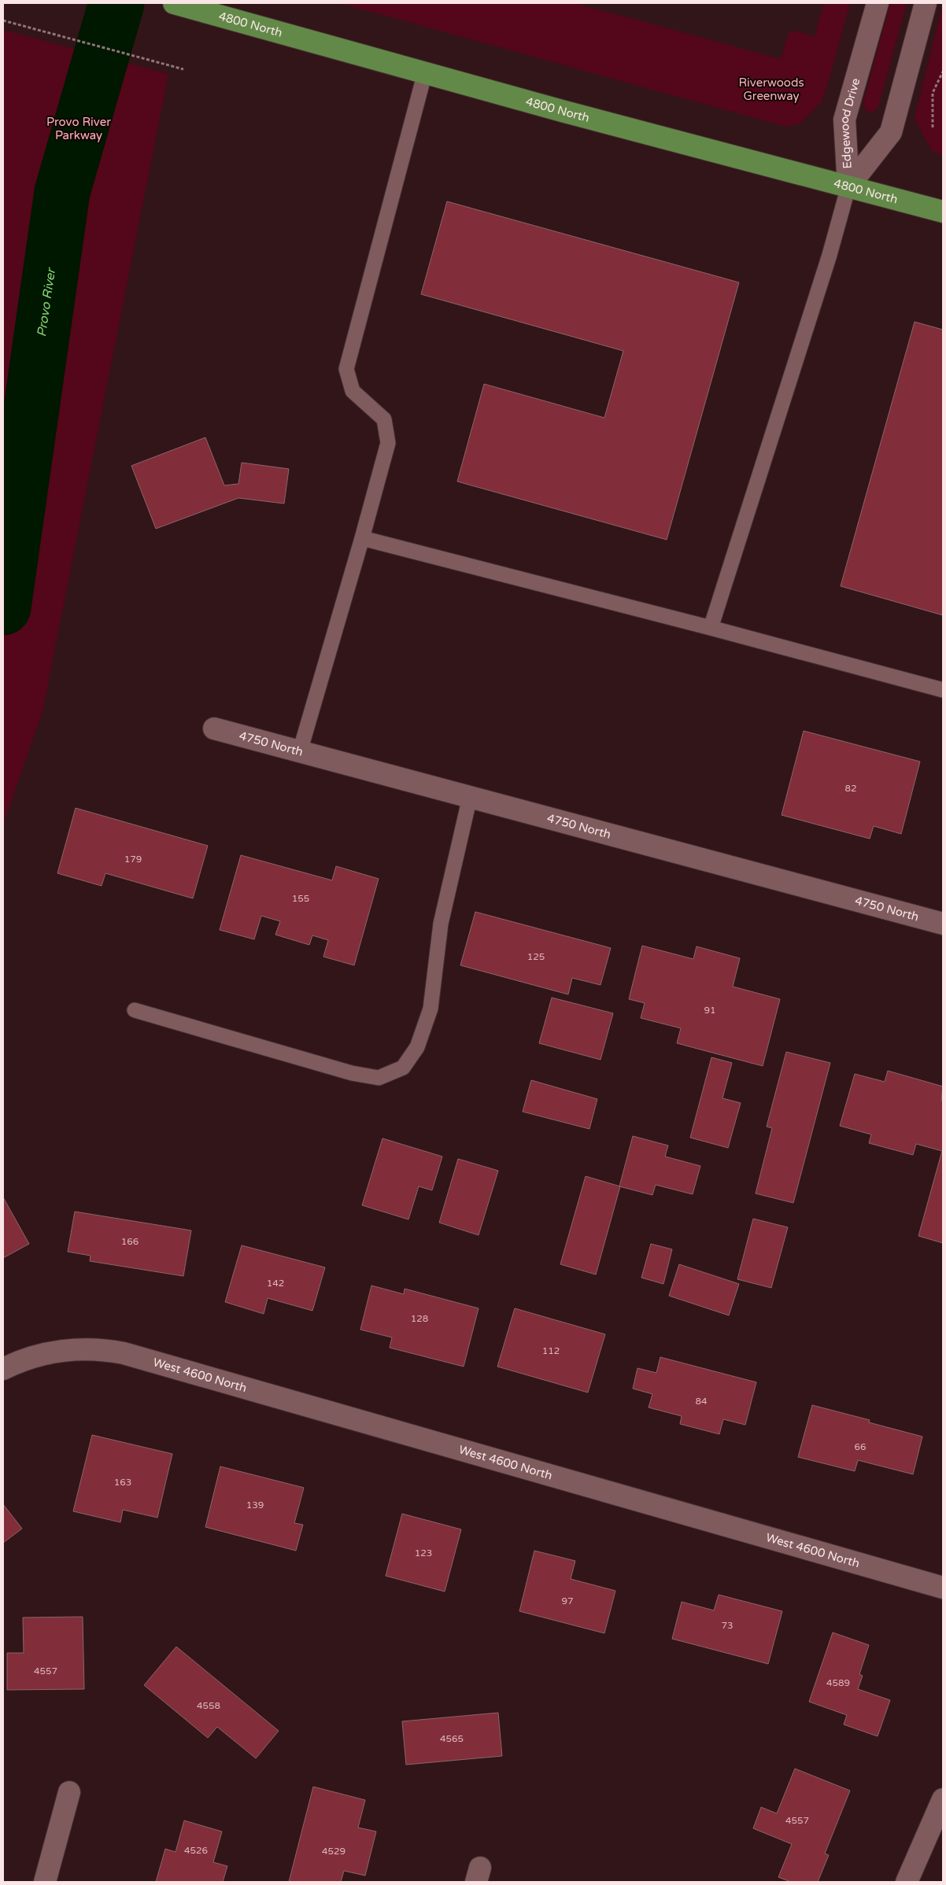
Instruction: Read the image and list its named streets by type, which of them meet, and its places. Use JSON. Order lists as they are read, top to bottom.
{
  "streets": {
    "main road": ["4800 North"],
    "street": ["Edgewood Drive", "4750 North", "West 4600 North"]
  },
  "crossings": [
    ["4800 North", "Edgewood Drive"]
  ],
  "water": ["Provo River"],
  "parks": ["Riverwoods Greenway", "Provo River Parkway"],
  "house_numbers": [
    "82",
    "179",
    "155",
    "125",
    "91",
    "166",
    "142",
    "128",
    "112",
    "84",
    "66",
    "163",
    "139",
    "123",
    "97",
    "73",
    "4557",
    "4589",
    "4558",
    "4565",
    "4557",
    "4526",
    "4529"
  ]
}
